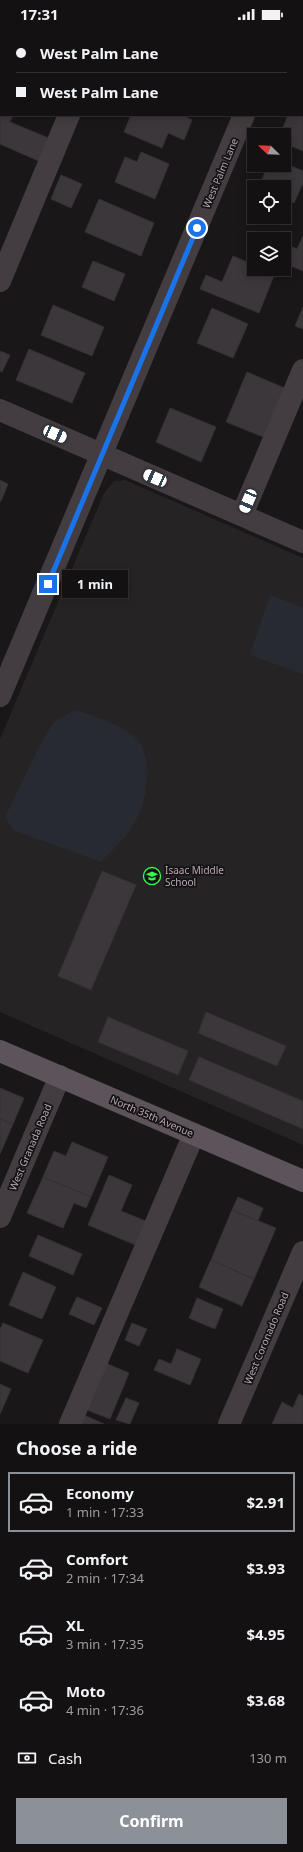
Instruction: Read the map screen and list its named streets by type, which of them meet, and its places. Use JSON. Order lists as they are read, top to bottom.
{
  "streets": {
    "main road": ["North 35th Avenue"],
    "street": ["West Palm Lane", "West Granada Road", "West Coronado Road"]
  },
  "crossings": [
    ["North 35th Avenue", "West Granada Road"]
  ],
  "places": {
    "school or university": ["Isaac Middle School"]
  },
  "north": "top left",
  "page": {
    "status": "17:31",
    "banner": ["West Palm Lane", "West Palm Lane"],
    "bubble": "1 min",
    "heading": "Choose a ride",
    "list": [
      {
        "name": "Economy",
        "note": "1 min · 17:33",
        "value": "$2.91"
      },
      {
        "name": "Comfort",
        "note": "2 min · 17:34",
        "value": "$3.93"
      },
      {
        "name": "XL",
        "note": "3 min · 17:35",
        "value": "$4.95"
      },
      {
        "name": "Moto",
        "note": "4 min · 17:36",
        "value": "$3.68"
      }
    ],
    "pay": ["Cash", "130 m"],
    "buttons": "Confirm"
  }
}
